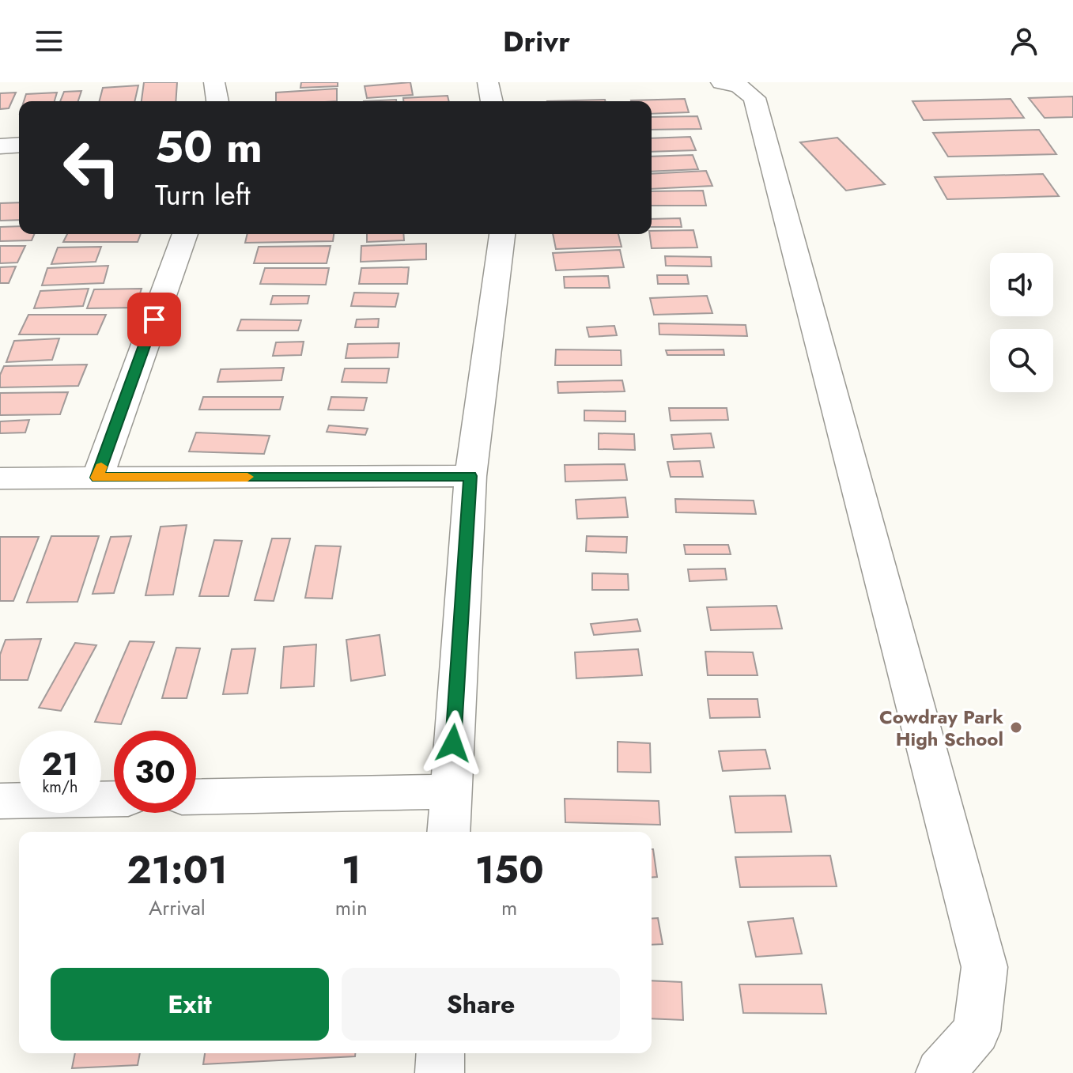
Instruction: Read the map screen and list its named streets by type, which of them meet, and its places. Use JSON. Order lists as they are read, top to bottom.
{
  "places": ["Cowdray Park High School"],
  "page": {
    "header": "Drivr",
    "turn": ["50 m", "Turn left"],
    "speed": "21 km/h",
    "limit": "30",
    "eta": [
      "21:01",
      "Arrival",
      "1",
      "min",
      "150",
      "m"
    ],
    "buttons": ["Exit", "Share"]
  }
}
